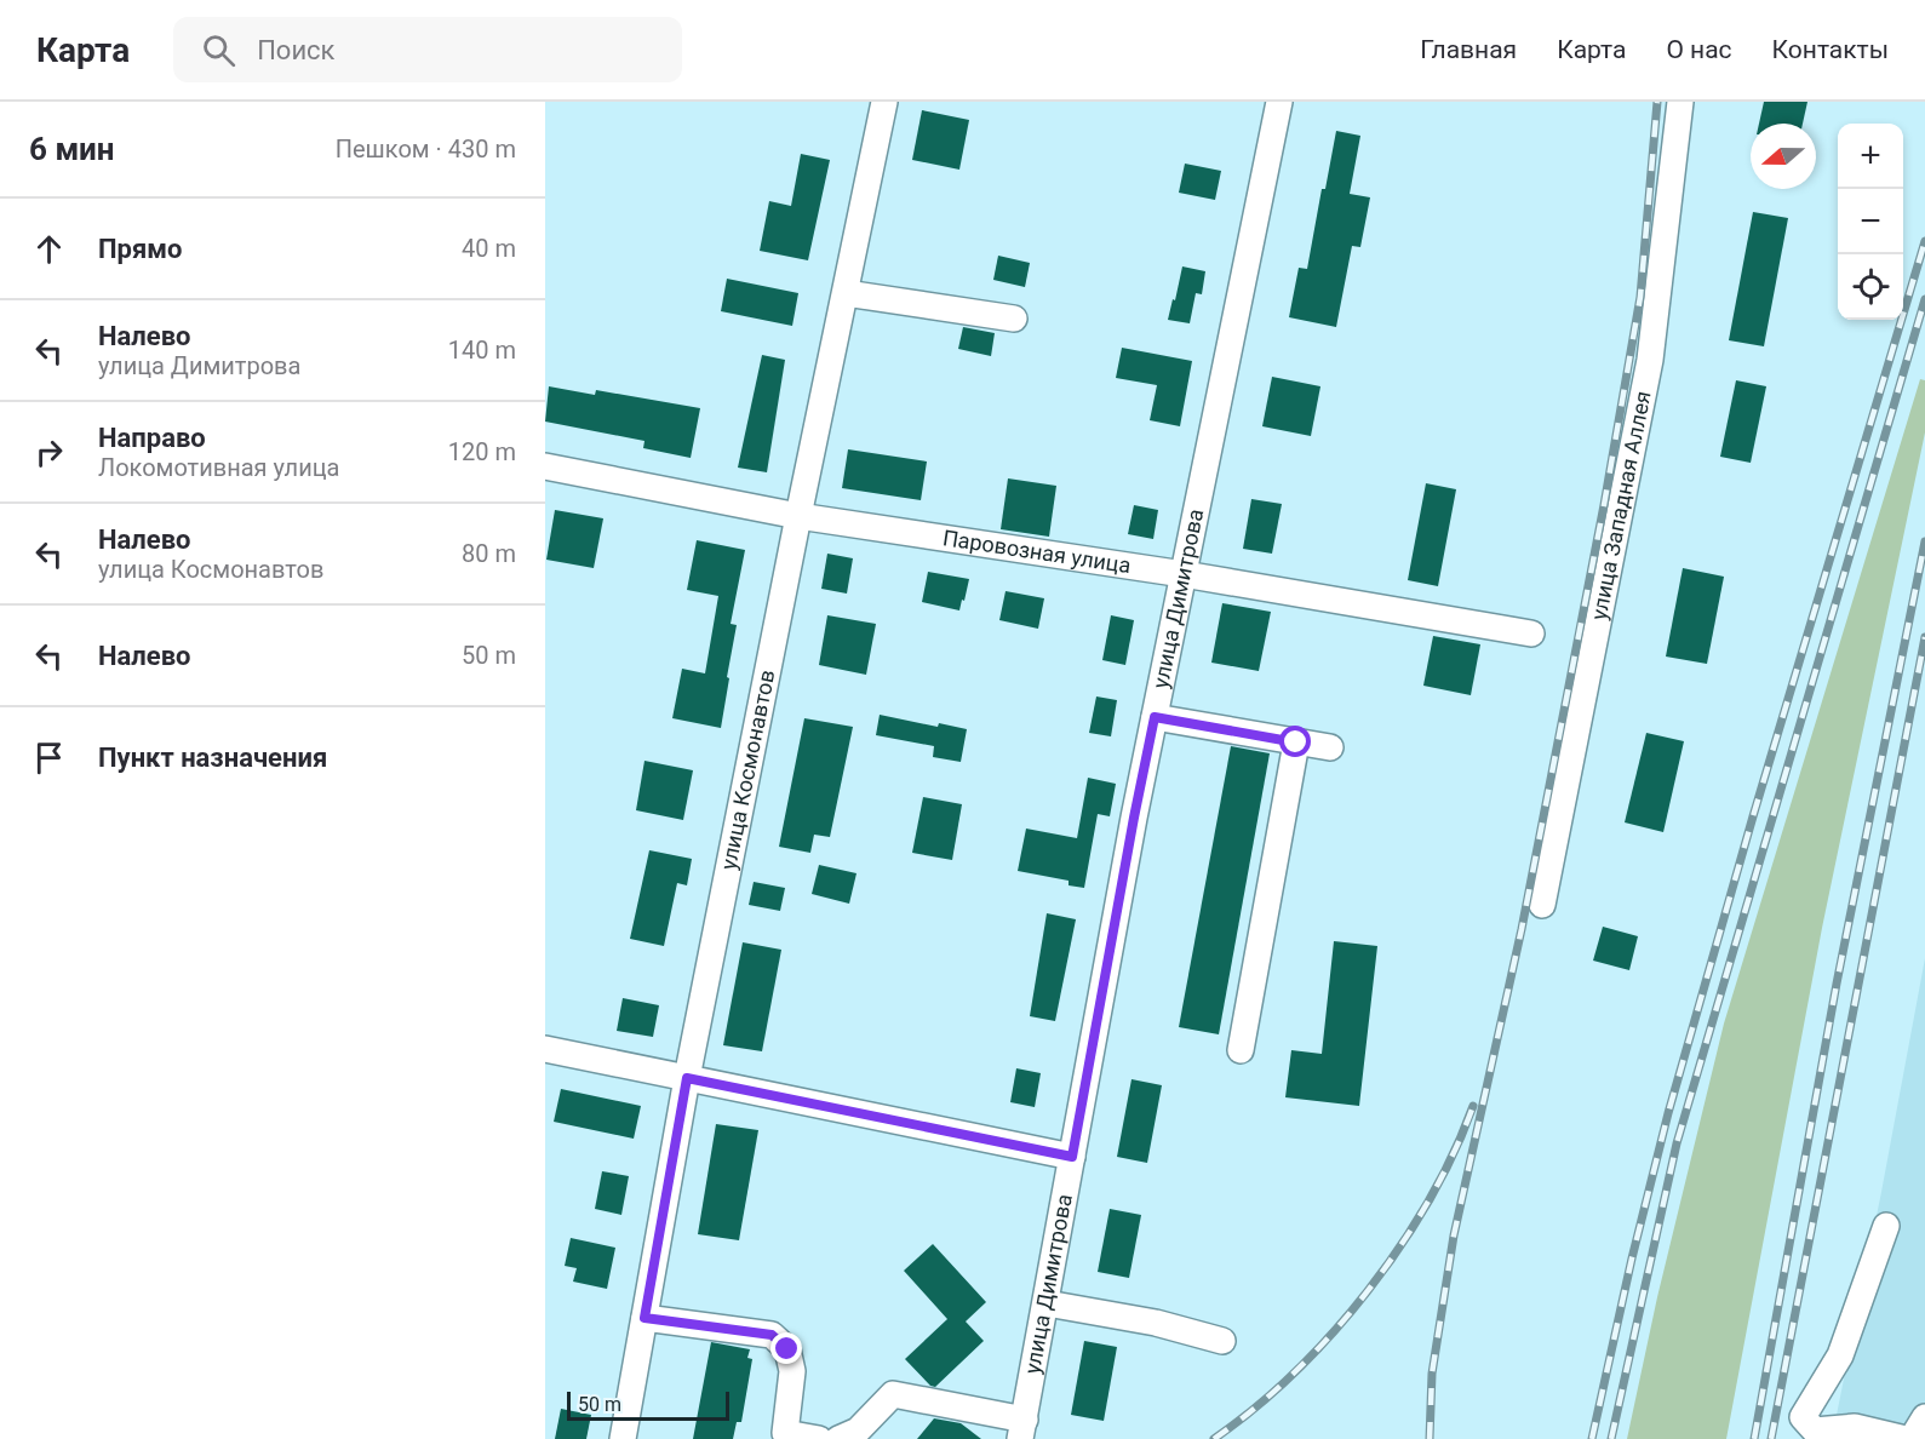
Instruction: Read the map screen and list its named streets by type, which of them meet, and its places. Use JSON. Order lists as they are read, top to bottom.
{
  "streets": {
    "street": [
      "улица Западная Аллея",
      "Паровозная улица",
      "улица Димитрова",
      "улица Космонавтов"
    ]
  },
  "crossings": [
    ["Паровозная улица", "улица Димитрова"],
    ["Паровозная улица", "улица Космонавтов"]
  ],
  "scale_bar": "50 m",
  "north": "left",
  "page": {
    "header": "Карта",
    "search": "Поиск",
    "nav": [
      "Главная",
      "Карта",
      "О нас",
      "Контакты"
    ],
    "heading": ["6 мин", "Пешком · 430 m"],
    "map_buttons": ["+", "−"],
    "list": [
      ["Прямо", "40 m"],
      ["Налево", "улица Димитрова", "140 m"],
      ["Направо", "Локомотивная улица", "120 m"],
      ["Налево", "улица Космонавтов", "80 m"],
      ["Налево", "50 m"],
      "Пункт назначения"
    ],
    "scale": "50 m"
  }
}
